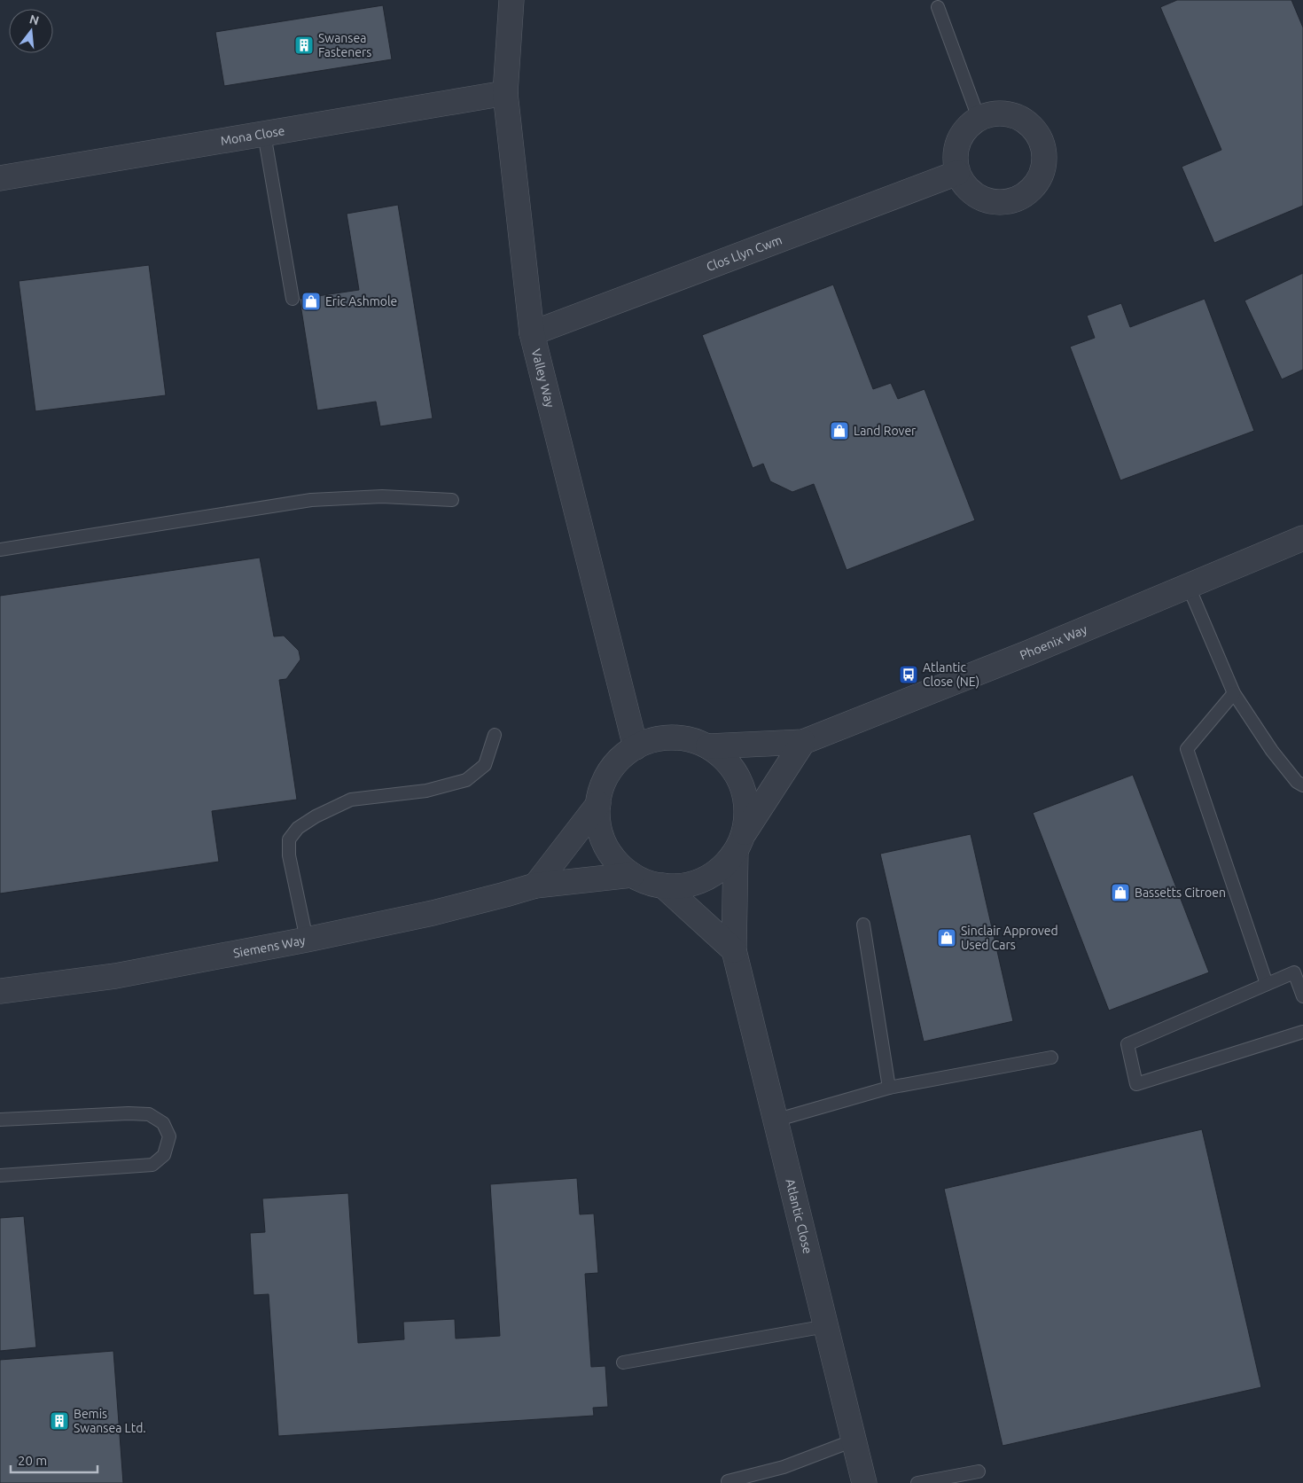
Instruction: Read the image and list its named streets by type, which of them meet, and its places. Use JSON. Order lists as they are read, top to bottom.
{
  "streets": {
    "street": [
      "Mona Close",
      "Clos Llyn Cwm",
      "Valley Way",
      "Phoenix Way",
      "Siemens Way",
      "Atlantic Close"
    ]
  },
  "crossings": [
    ["Mona Close", "Valley Way"],
    ["Clos Llyn Cwm", "Valley Way"],
    ["Valley Way", "Phoenix Way"],
    ["Valley Way", "Siemens Way"],
    ["Valley Way", "Atlantic Close"],
    ["Phoenix Way", "Siemens Way"],
    ["Phoenix Way", "Atlantic Close"],
    ["Siemens Way", "Atlantic Close"]
  ],
  "places": {
    "building": ["Swansea Fasteners", "Bemis Swansea Ltd."],
    "shop": [
      "Eric Ashmole",
      "Land Rover",
      "Bassetts Citroen",
      "Sinclair Approved Used Cars"
    ],
    "bus stop": ["Atlantic Close (NE)"]
  },
  "scale_bar": "20 m",
  "north": "top"
}
